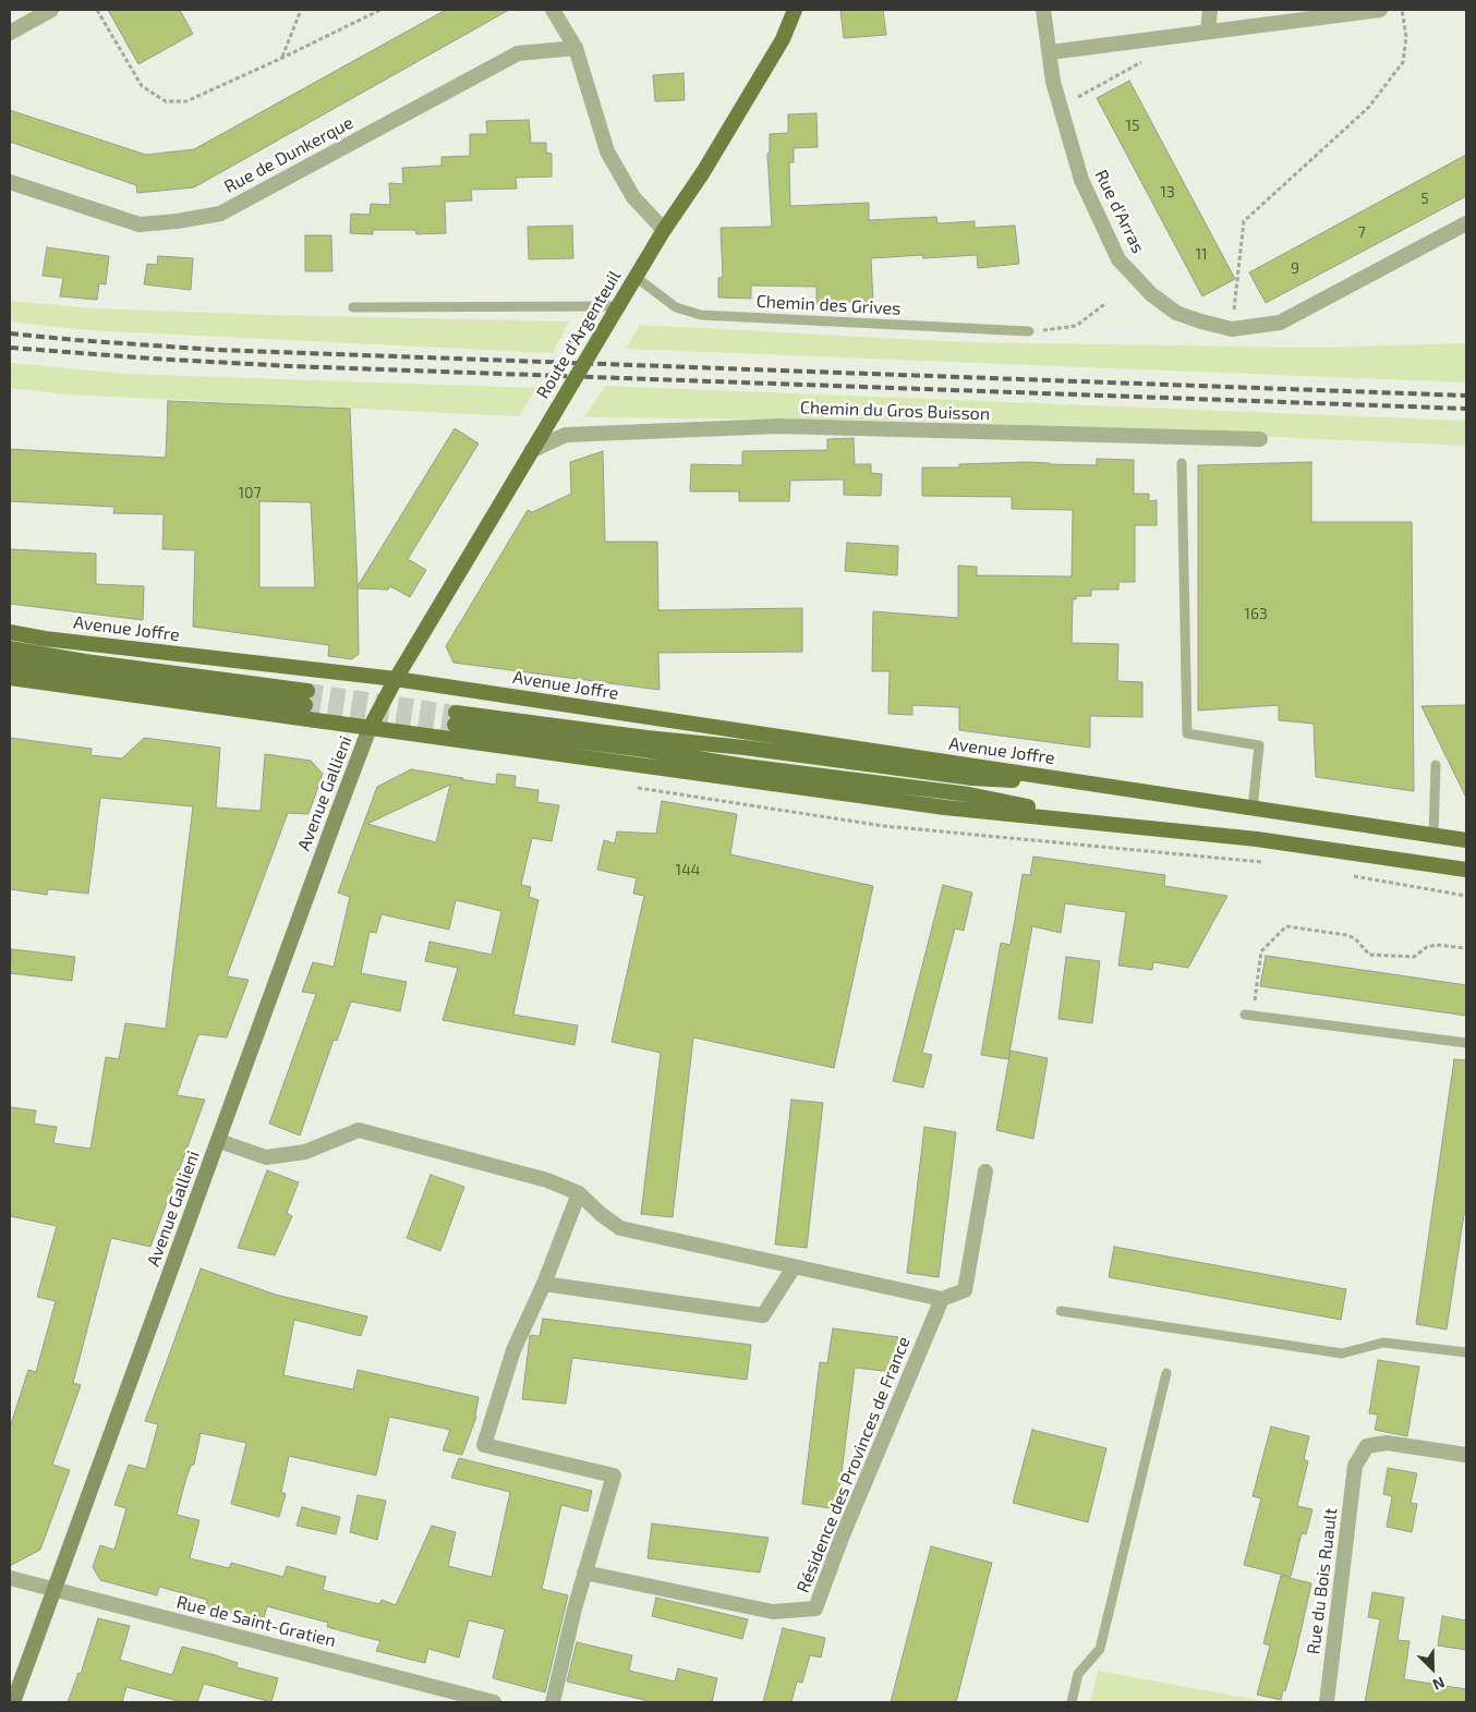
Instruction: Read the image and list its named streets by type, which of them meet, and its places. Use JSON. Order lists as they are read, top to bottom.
{
  "streets": {
    "main road": ["Route d'Argenteuil", "Avenue Joffre", "Avenue Gallieni"],
    "street": [
      "Rue de Dunkerque",
      "Rue d'Arras",
      "Chemin du Gros Buisson",
      "Résidence des Provinces de France",
      "Rue du Bois Ruault",
      "Rue de Saint-Gratien"
    ],
    "lane": ["Chemin des Grives"]
  },
  "crossings": [
    ["Chemin des Grives", "Route d'Argenteuil"],
    ["Route d'Argenteuil", "Chemin du Gros Buisson"],
    ["Route d'Argenteuil", "Avenue Joffre"],
    ["Route d'Argenteuil", "Avenue Gallieni"],
    ["Avenue Joffre", "Avenue Gallieni"],
    ["Avenue Gallieni", "Rue de Saint-Gratien"]
  ],
  "house_numbers": [
    "15",
    "13",
    "5",
    "7",
    "11",
    "9",
    "107",
    "163",
    "144"
  ],
  "north": "bottom right"
}
